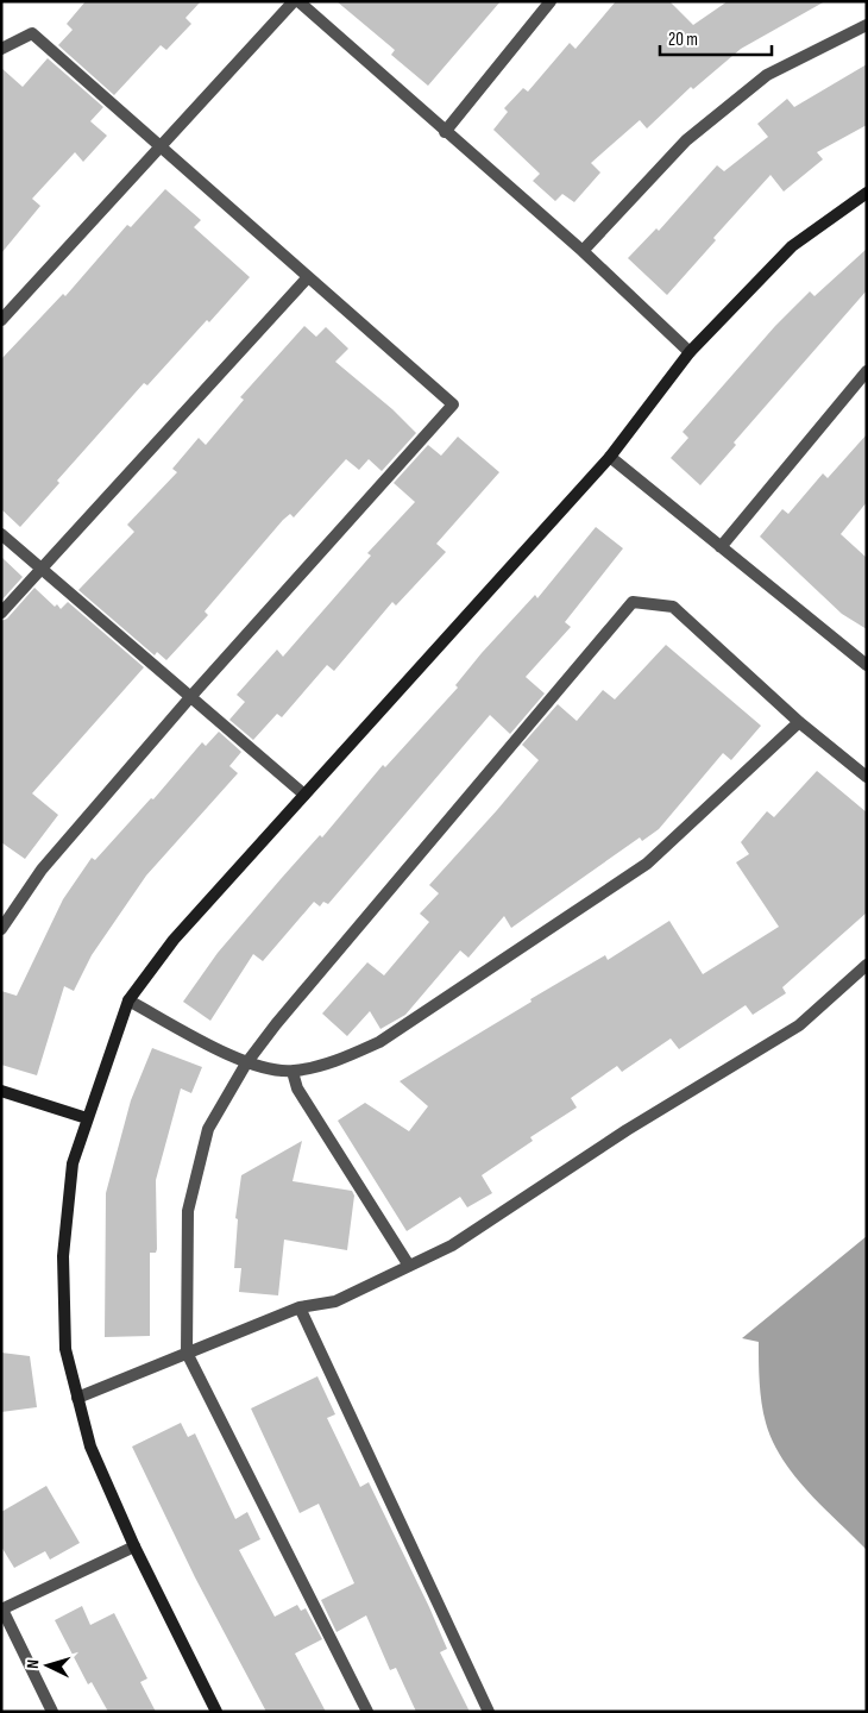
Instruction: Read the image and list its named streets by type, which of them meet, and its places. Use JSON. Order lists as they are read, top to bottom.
{
  "scale_bar": "20 m",
  "north": "left"
}
